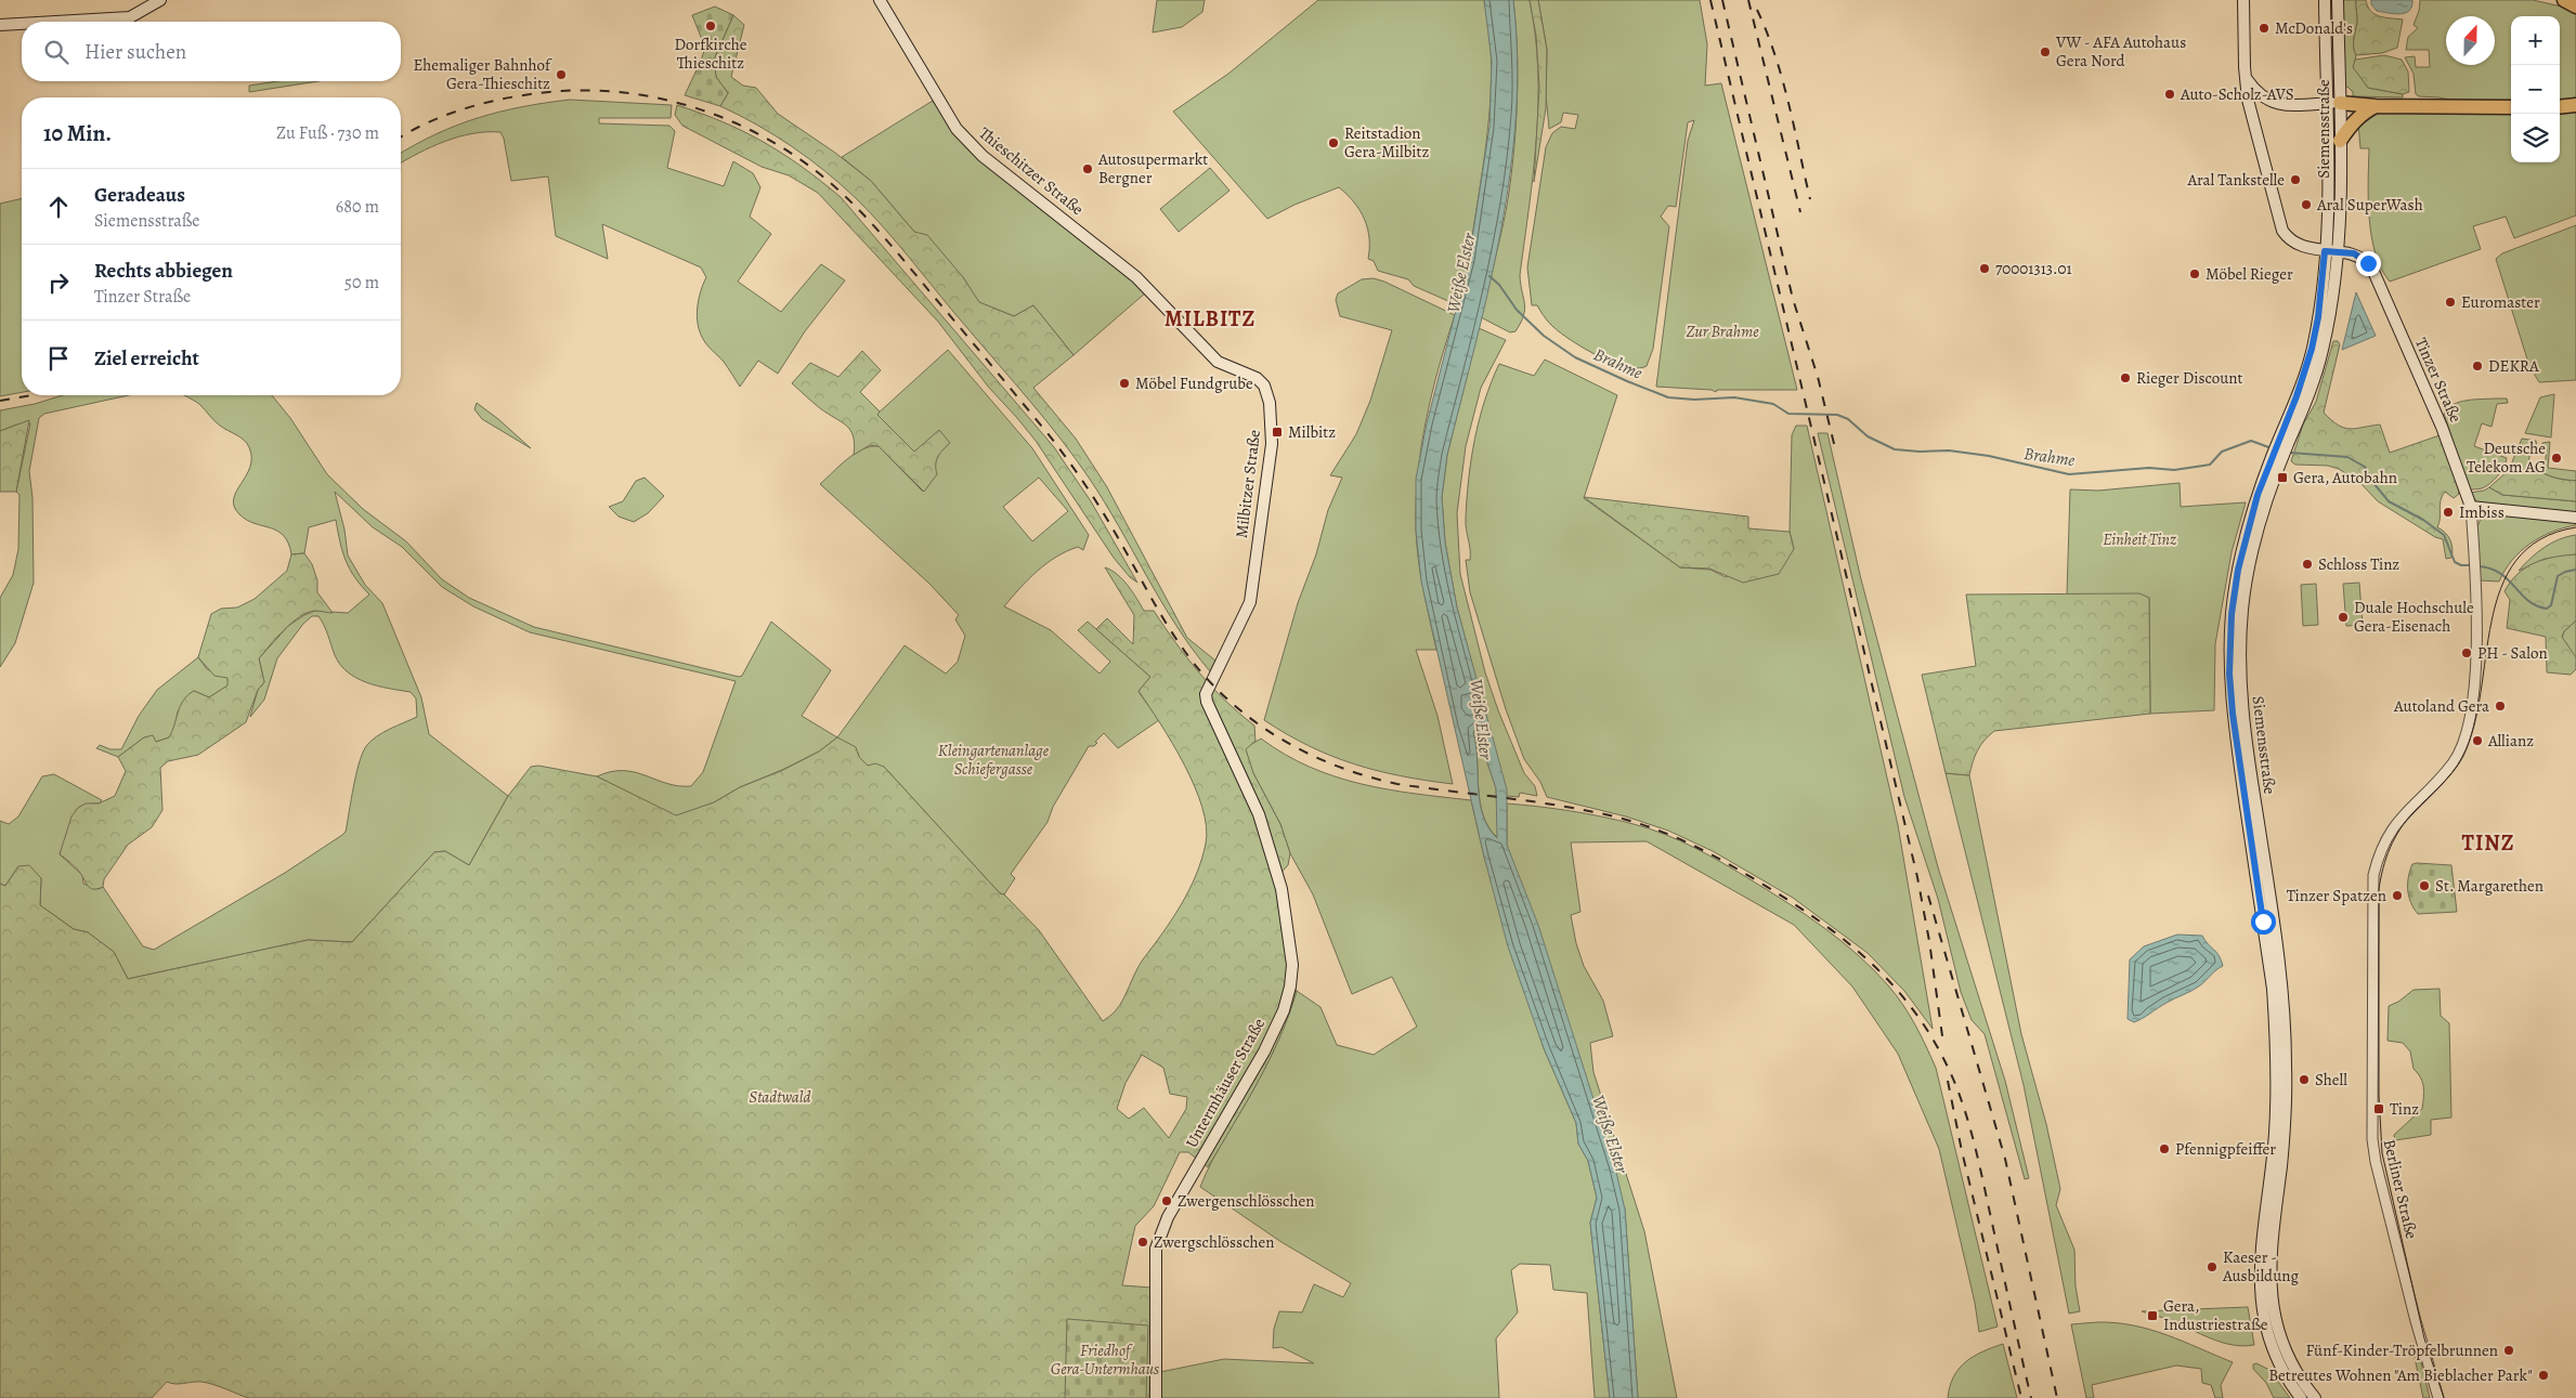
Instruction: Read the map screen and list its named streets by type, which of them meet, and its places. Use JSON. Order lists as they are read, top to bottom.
{
  "streets": {
    "main road": [
      "Siemensstraße",
      "Thieschitzer Straße",
      "Tinzer Straße",
      "Milbitzer Straße",
      "Untermhäuser Straße"
    ],
    "street": ["Berliner Straße"]
  },
  "crossings": [
    ["Siemensstraße", "Tinzer Straße"],
    ["Thieschitzer Straße", "Milbitzer Straße"],
    ["Tinzer Straße", "Berliner Straße"],
    ["Milbitzer Straße", "Untermhäuser Straße"]
  ],
  "districts": ["MILBITZ", "TINZ"],
  "water": ["Weiße Elster", "Brahme"],
  "parks": [
    "Zur Brahme",
    "Einheit Tinz",
    "Kleingartenanlage Schiefergasse",
    "Stadtwald",
    "Friedhof Gera-Untermhaus"
  ],
  "places": {
    "other": [
      "Dorfkirche Thieschitz",
      "McDonald's",
      "VW - AFA Autohaus Gera Nord",
      "Ehemaliger Bahnhof Gera-Thieschitz",
      "Auto-Scholz-AVS",
      "Reitstadion Gera-Milbitz",
      "Autosupermarkt Bergner",
      "Aral Tankstelle",
      "Aral SuperWash",
      "70001313.01",
      "Möbel Rieger",
      "Euromaster",
      "DEKRA",
      "Rieger Discount",
      "Möbel Fundgrube",
      "Deutsche Telekom AG",
      "Imbiss",
      "Schloss Tinz",
      "Duale Hochschule Gera-Eisenach",
      "PH - Salon",
      "Autoland Gera",
      "Allianz",
      "St. Margarethen",
      "Tinzer Spatzen",
      "Shell",
      "Pfennigpfeiffer",
      "Zwergenschlösschen",
      "Zwergschlösschen",
      "Kaeser - Ausbildung",
      "Fünf-Kinder-Tröpfelbrunnen",
      "Betreutes Wohnen \"Am Bieblacher Park\""
    ],
    "transit": [
      "Milbitz",
      "Gera, Autobahn",
      "Tinz",
      "Gera, Industriestraße"
    ]
  },
  "north": "top",
  "page": {
    "map_buttons": ["+", "−"],
    "search": "Hier suchen",
    "heading": ["10 Min.", "Zu Fuß · 730 m"],
    "list": [
      ["Geradeaus", "Siemensstraße", "680 m"],
      ["Rechts abbiegen", "Tinzer Straße", "50 m"],
      "Ziel erreicht"
    ]
  }
}
